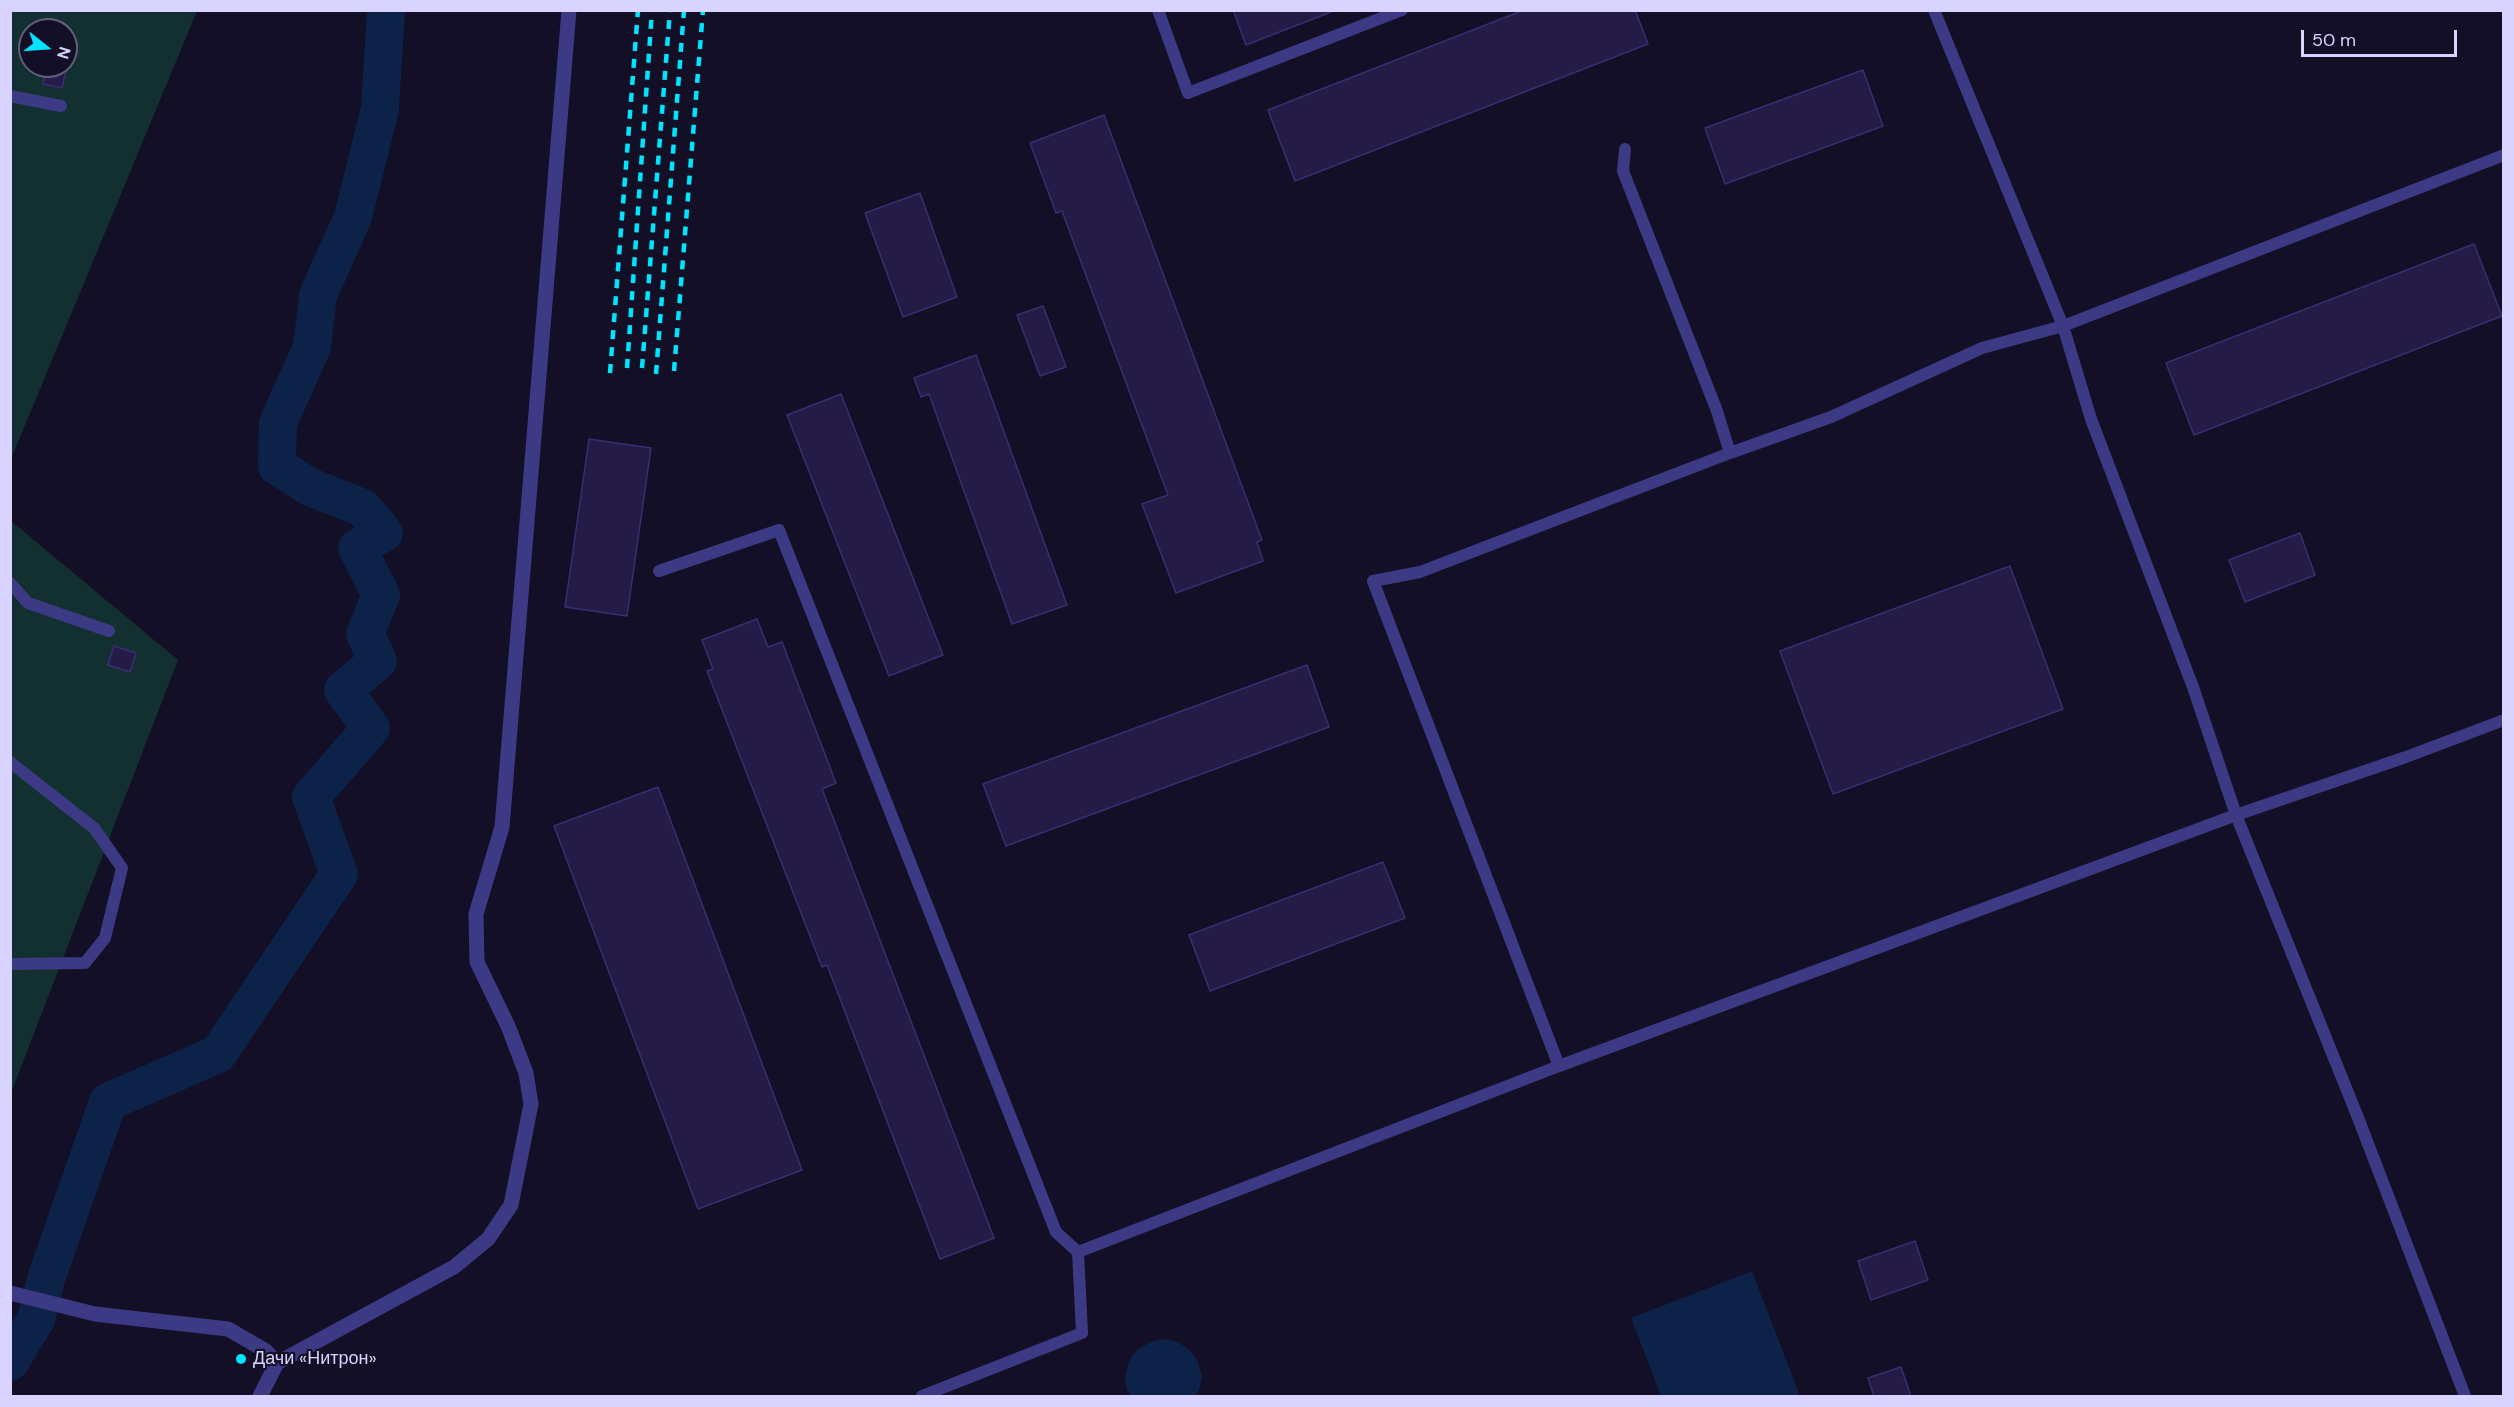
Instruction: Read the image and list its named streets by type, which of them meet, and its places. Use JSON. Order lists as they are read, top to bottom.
{
  "places": ["Дачи «Нитрон»"],
  "scale_bar": "50 m",
  "north": "right"
}
